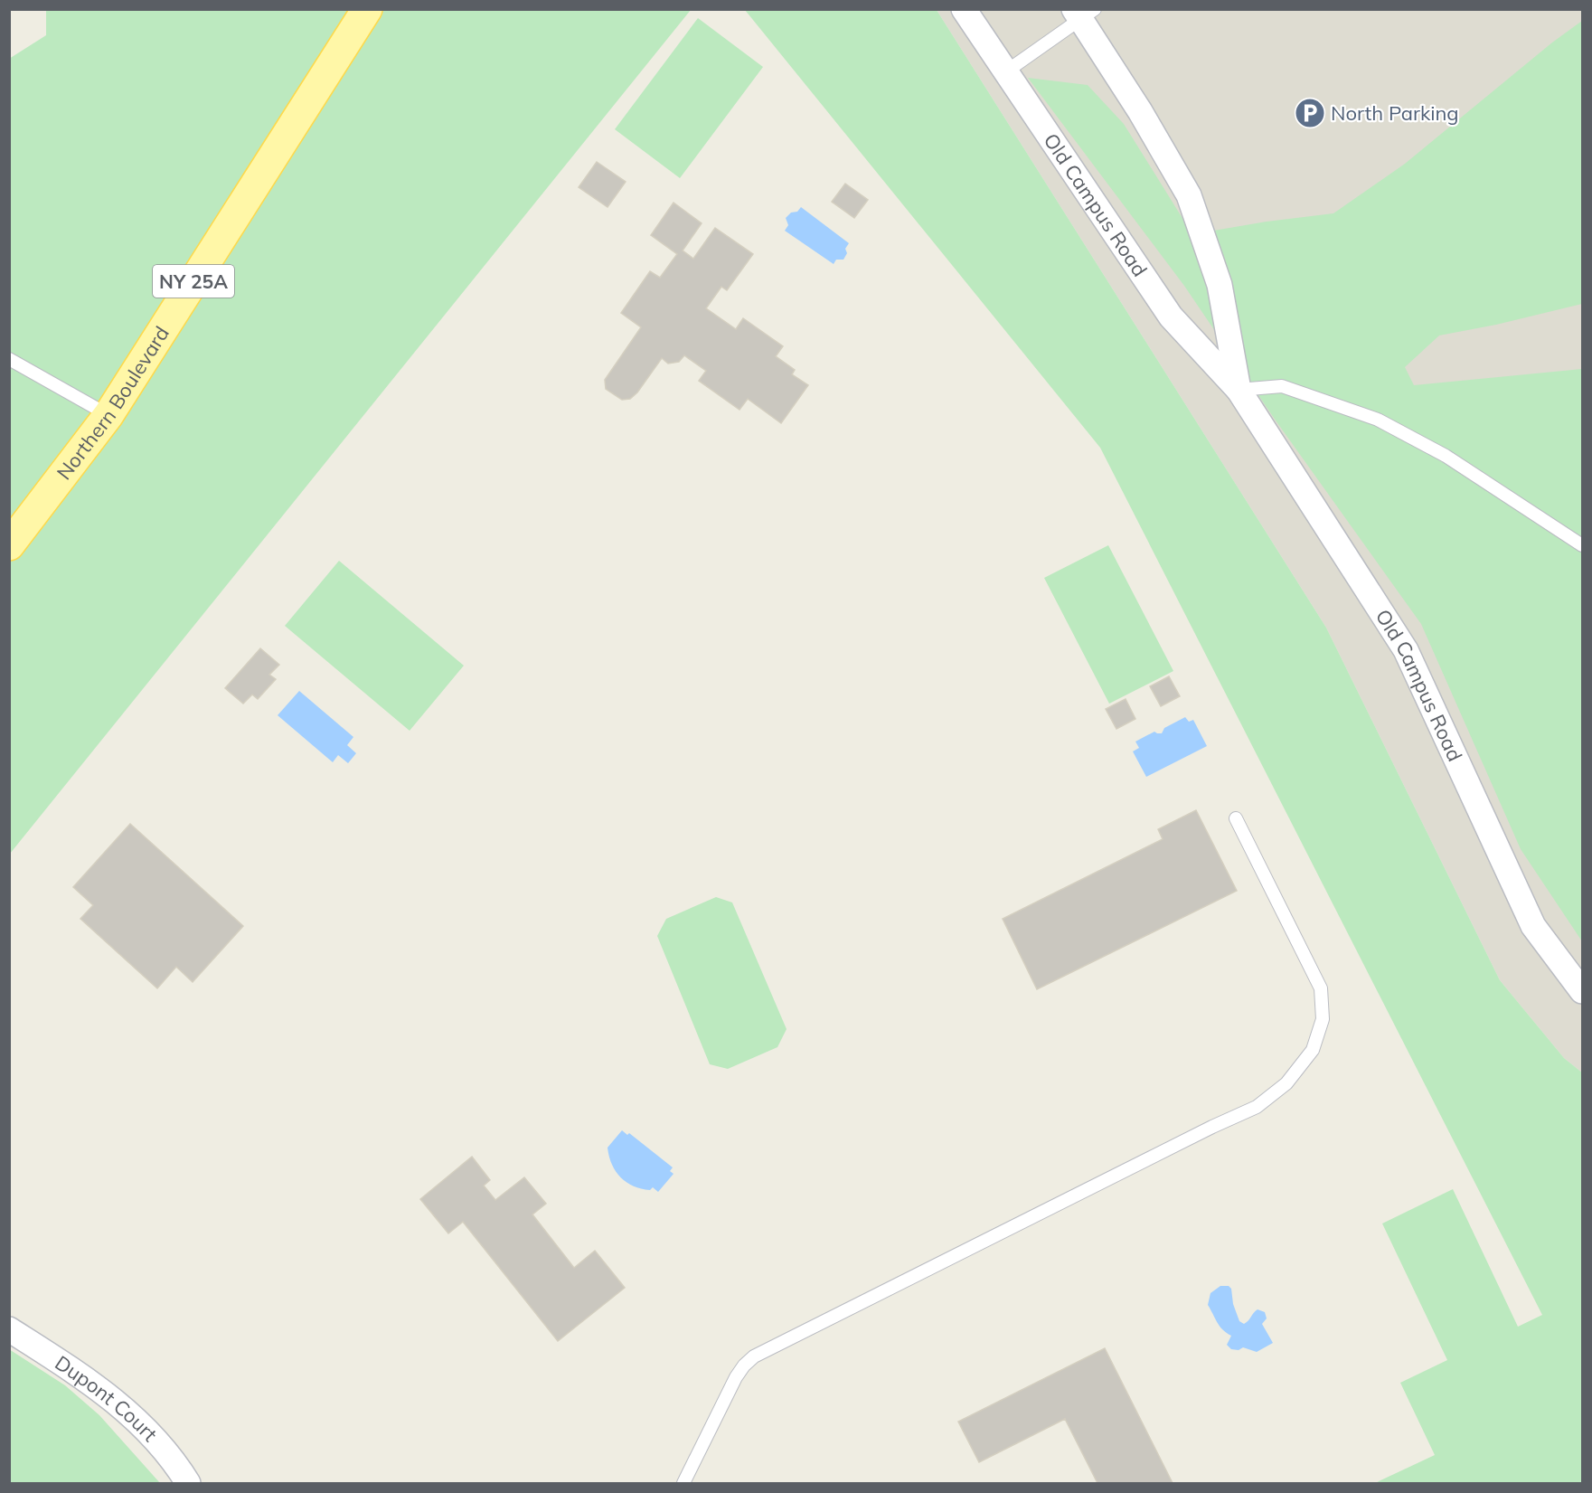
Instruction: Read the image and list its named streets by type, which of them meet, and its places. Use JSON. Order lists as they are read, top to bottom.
{
  "streets": {
    "main road": ["NY 25A", "Northern Boulevard"],
    "street": ["Old Campus Road", "Dupont Court"]
  },
  "places": {
    "parking": ["North Parking"]
  }
}
